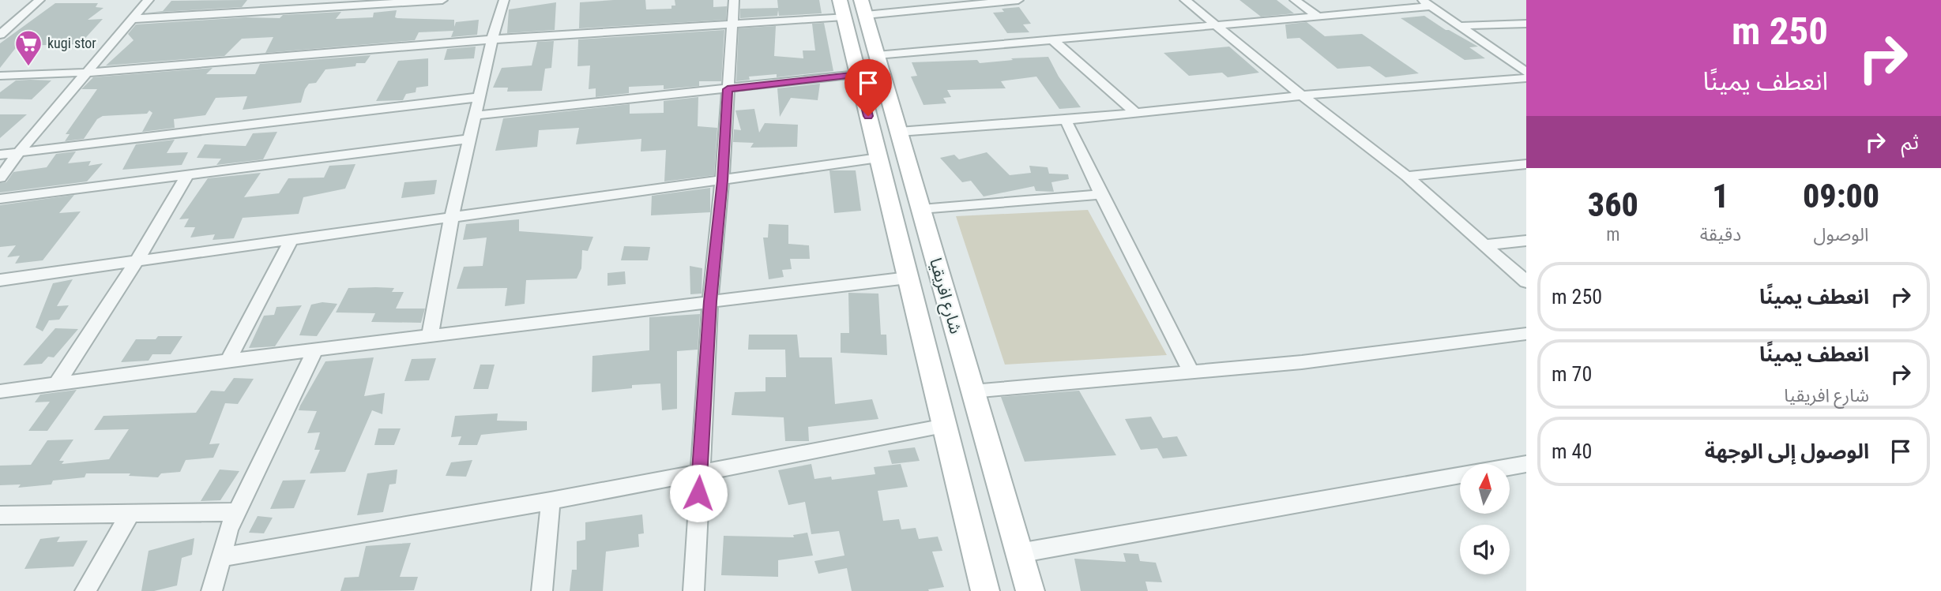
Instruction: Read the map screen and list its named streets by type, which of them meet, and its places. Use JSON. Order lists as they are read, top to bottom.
{
  "streets": {
    "street": ["شارع افريقيا"]
  },
  "places": {
    "supermarket": ["kugi stor"]
  },
  "north": "top",
  "page": {
    "turn": ["250 m", "انعطف يمينًا"],
    "then": "ثم",
    "eta": [
      "09:00",
      "الوصول",
      "1",
      "دقيقة",
      "360",
      "m"
    ],
    "list": [
      {
        "name": "انعطف يمينًا",
        "value": "250 m"
      },
      {
        "name": "انعطف يمينًا",
        "note": "شارع افريقيا",
        "value": "70 m"
      },
      {
        "name": "الوصول إلى الوجهة",
        "value": "40 m"
      }
    ]
  }
}
